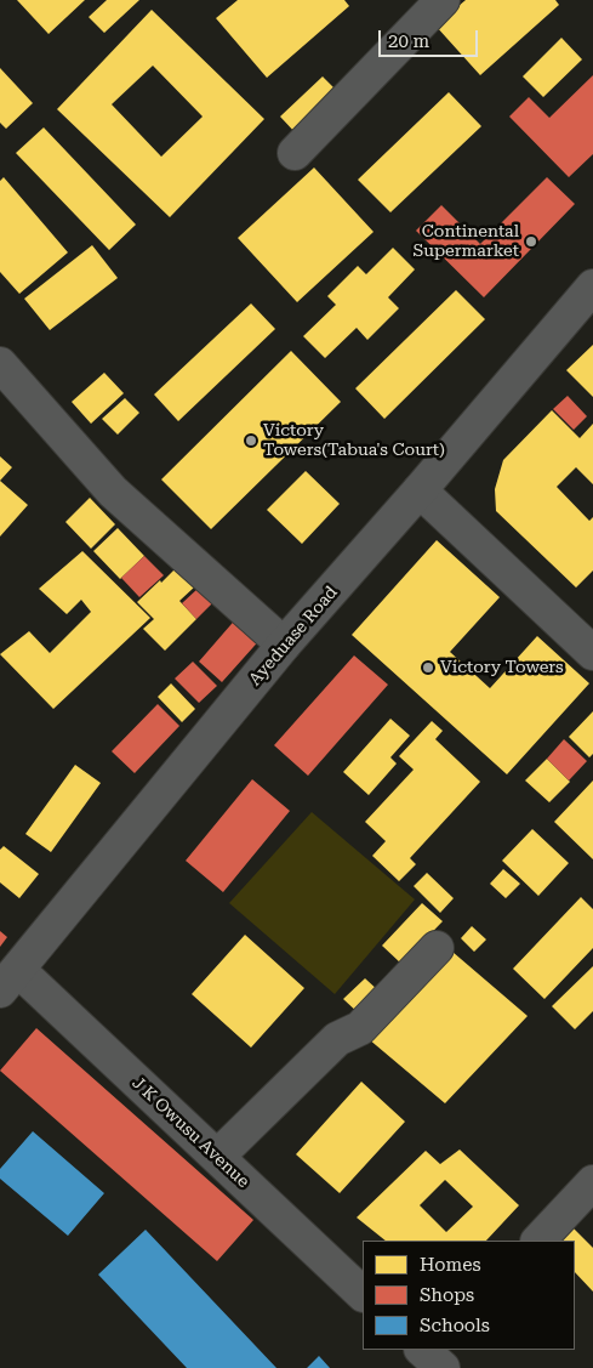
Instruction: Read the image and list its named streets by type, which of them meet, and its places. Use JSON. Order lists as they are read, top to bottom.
{
  "streets": {
    "street": ["Ayeduase Road", "J K Owusu Avenue"]
  },
  "crossings": [
    ["Ayeduase Road", "J K Owusu Avenue"]
  ],
  "places": ["Continental Supermarket", "Victory Towers(Tabua's Court)", "Victory Towers"],
  "legend": ["Homes", "Shops", "Schools"],
  "scale_bar": "20 m"
}
